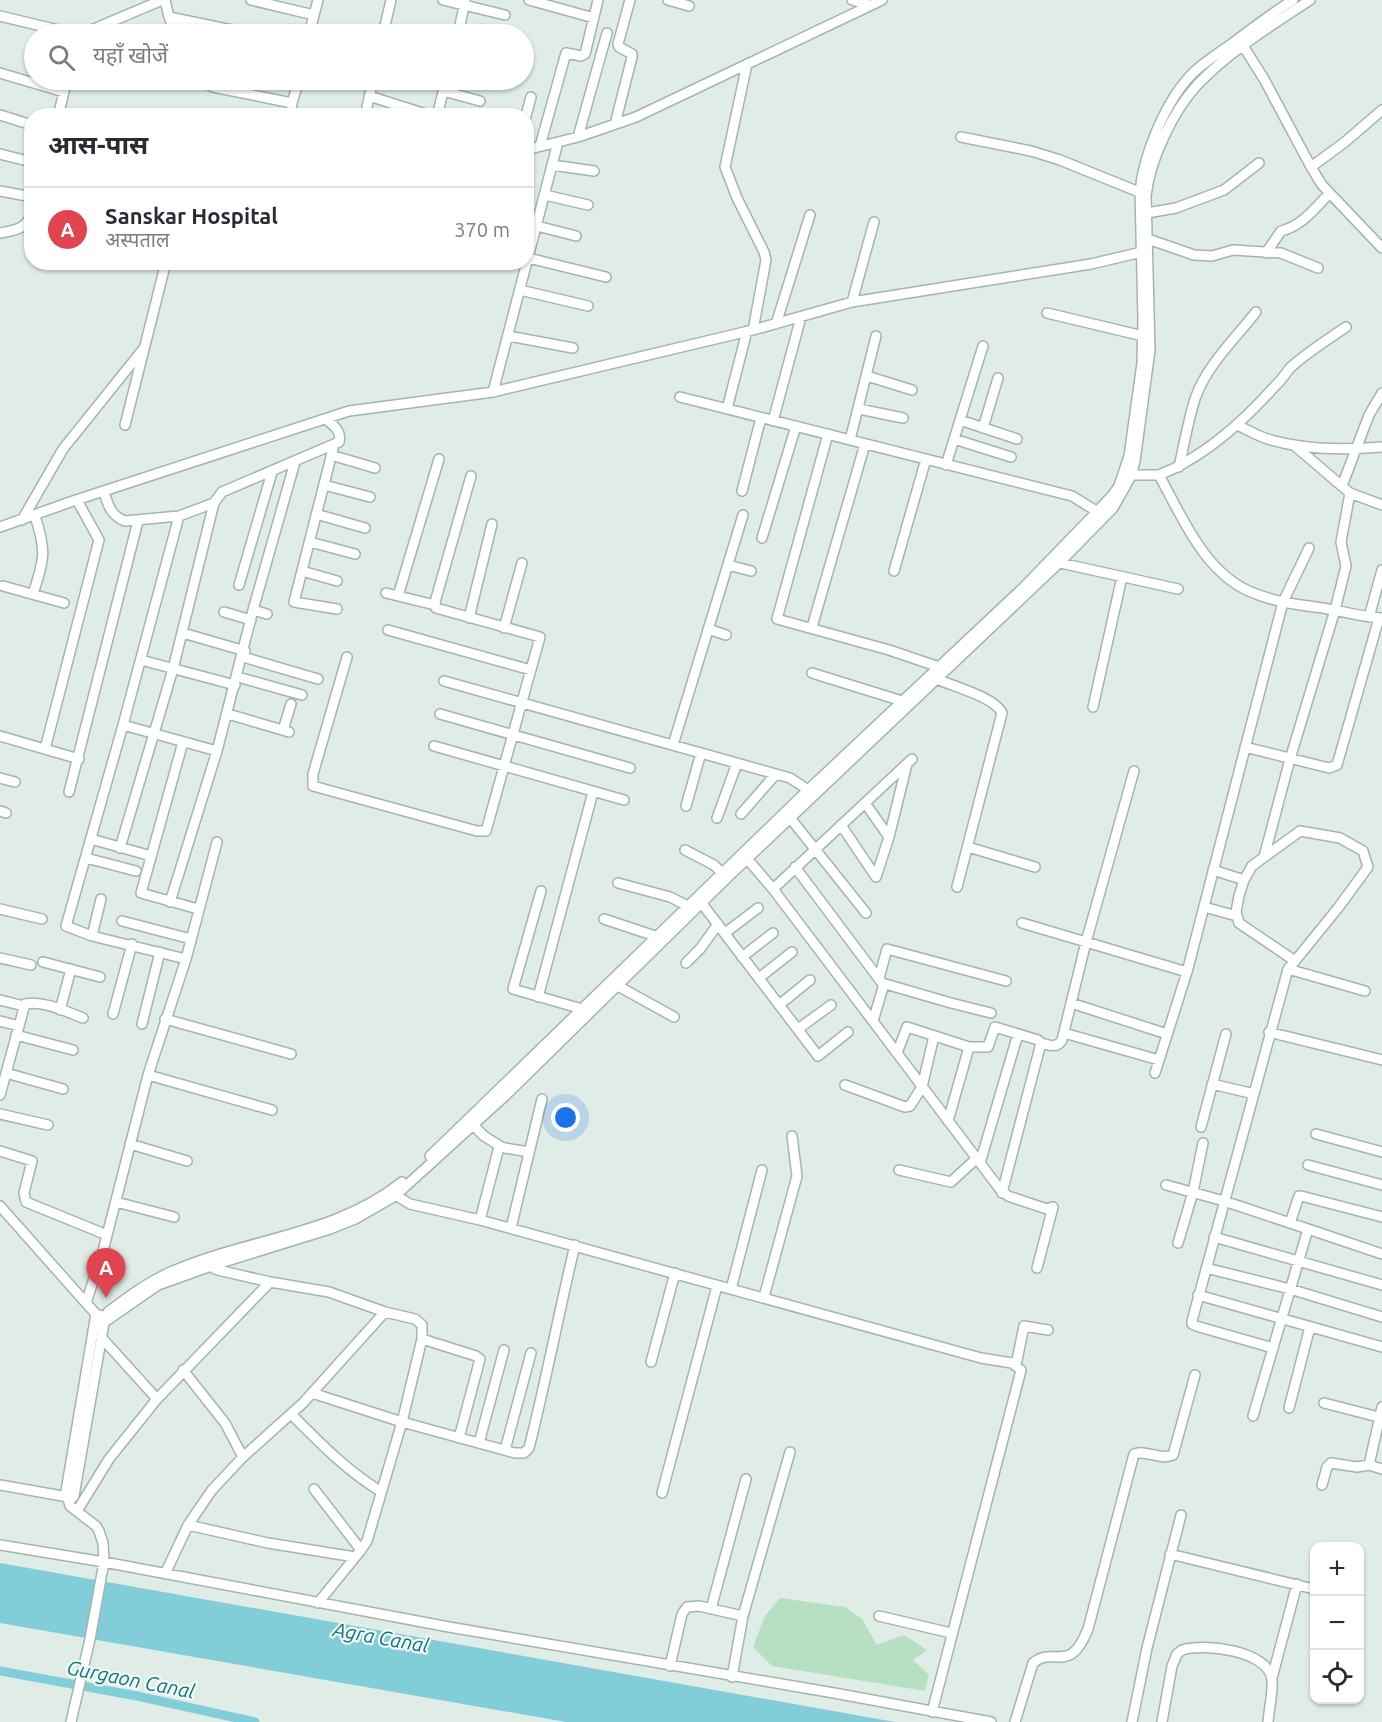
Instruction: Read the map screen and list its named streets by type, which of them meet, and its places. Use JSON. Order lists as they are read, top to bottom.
{
  "water": ["Agra Canal", "Gurgaon Canal"],
  "page": {
    "search": "यहाँ खोजें",
    "heading": "आस-पास",
    "list": [
      {
        "mark": "A",
        "name": "Sanskar Hospital",
        "note": "अस्पताल",
        "value": "370 m"
      }
    ],
    "pins": "A",
    "map_buttons": ["+", "−"]
  }
}
